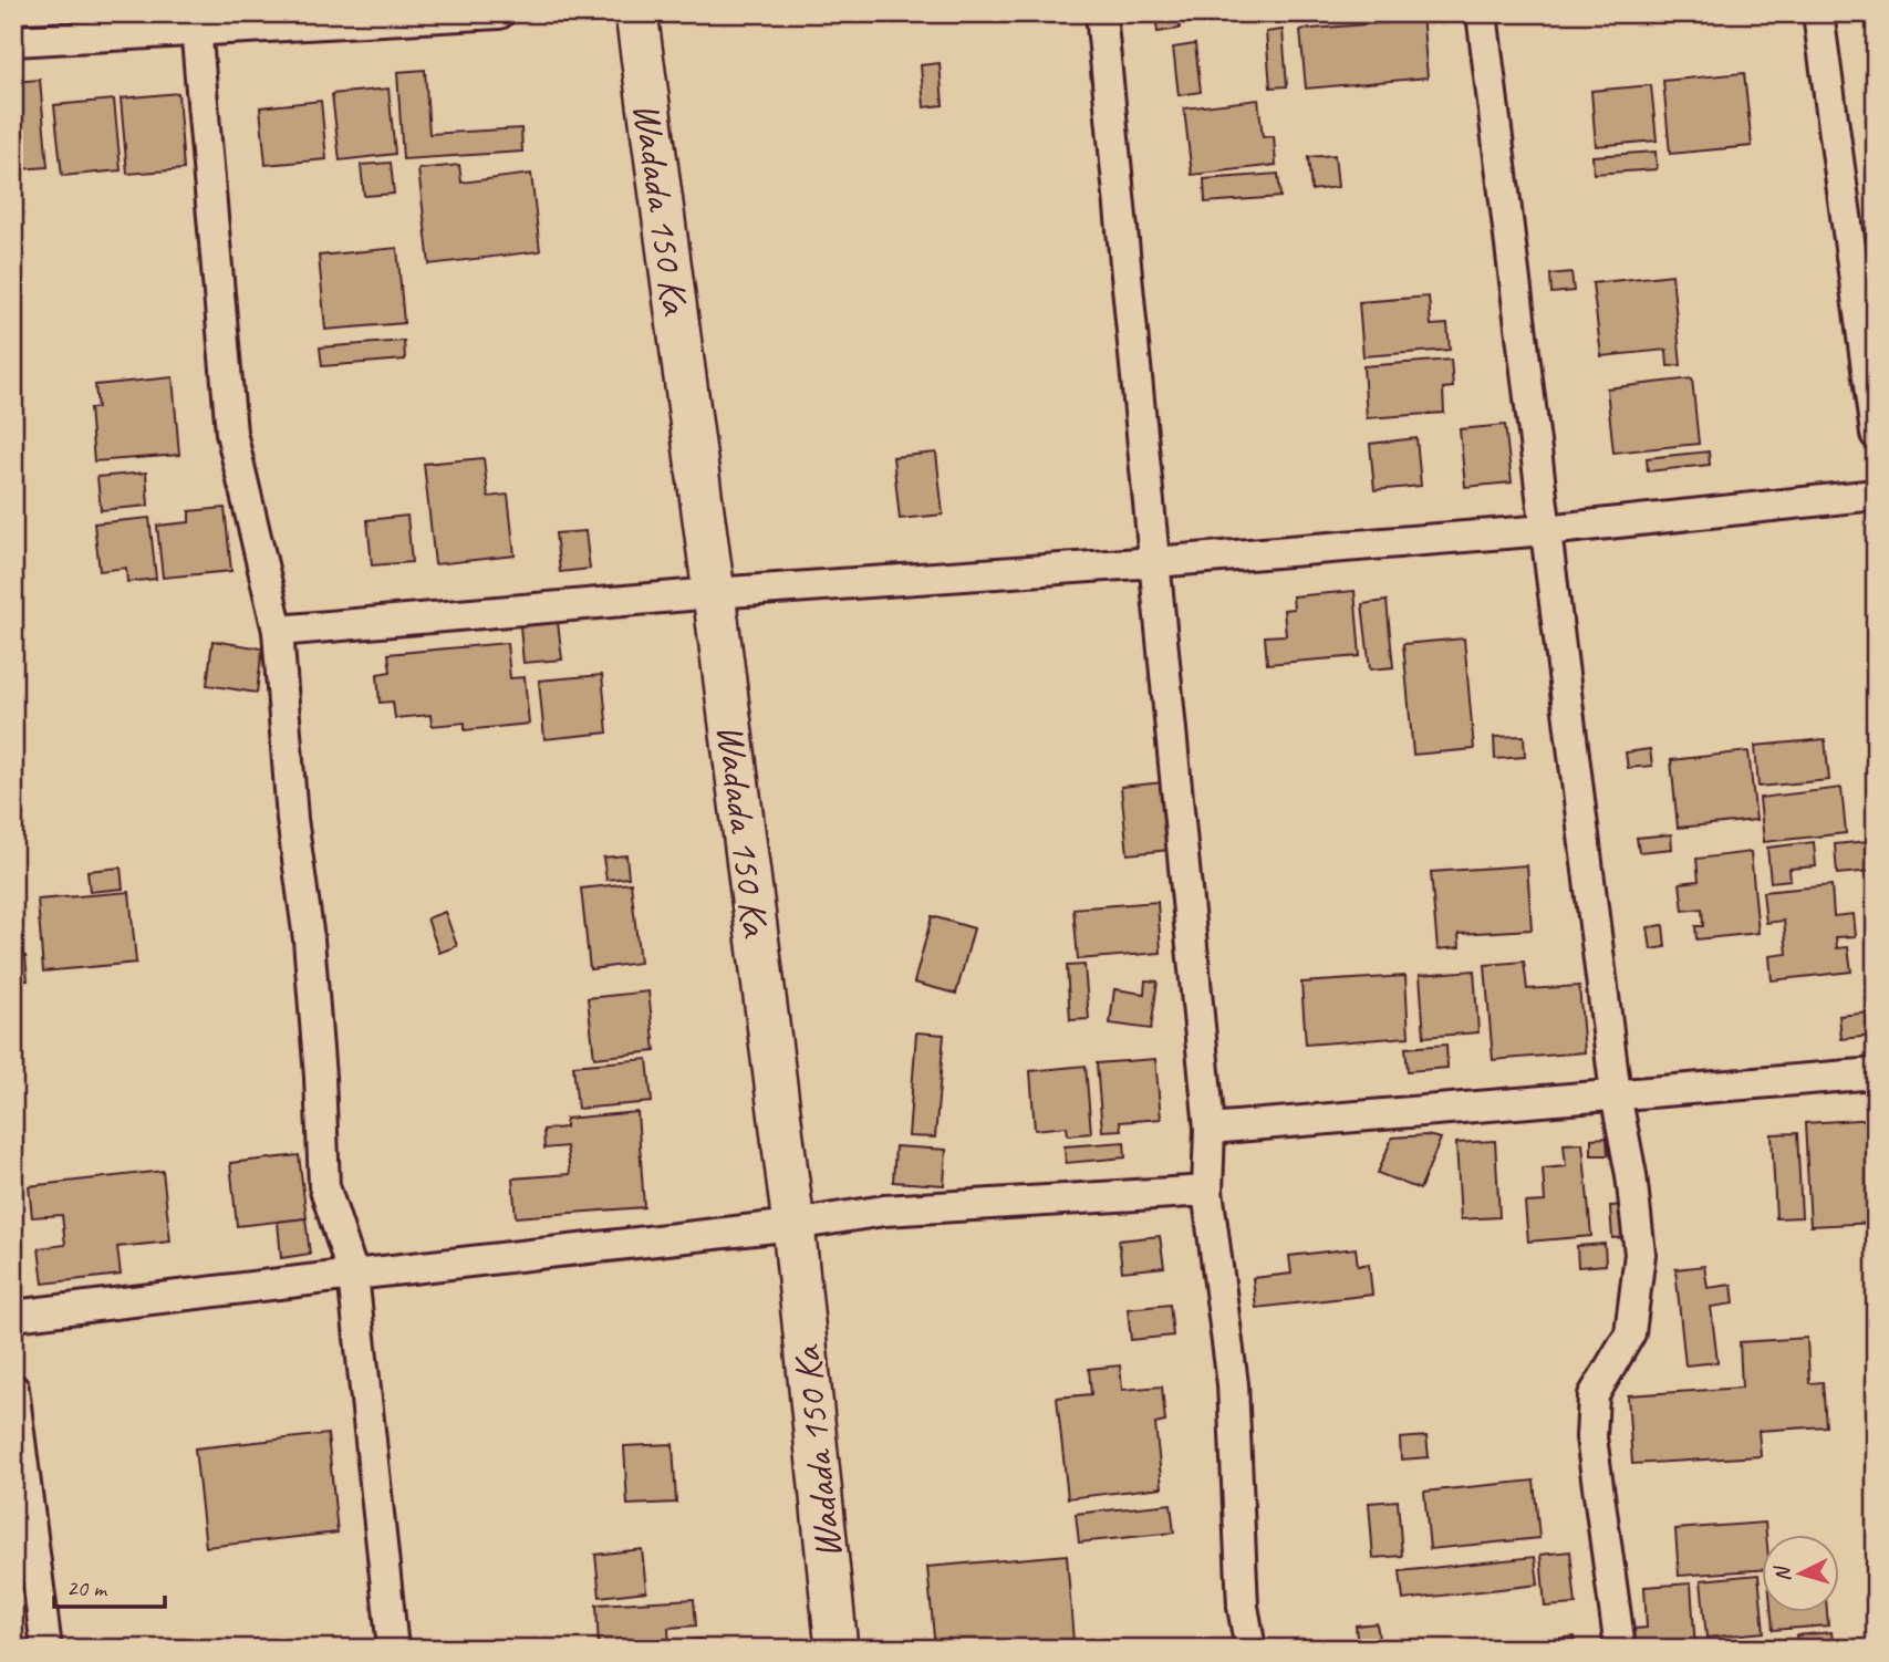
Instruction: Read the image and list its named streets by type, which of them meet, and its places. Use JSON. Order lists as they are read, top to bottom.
{
  "streets": {
    "street": ["Wadada 150 Ka"]
  },
  "scale_bar": "20 m",
  "north": "left"
}
